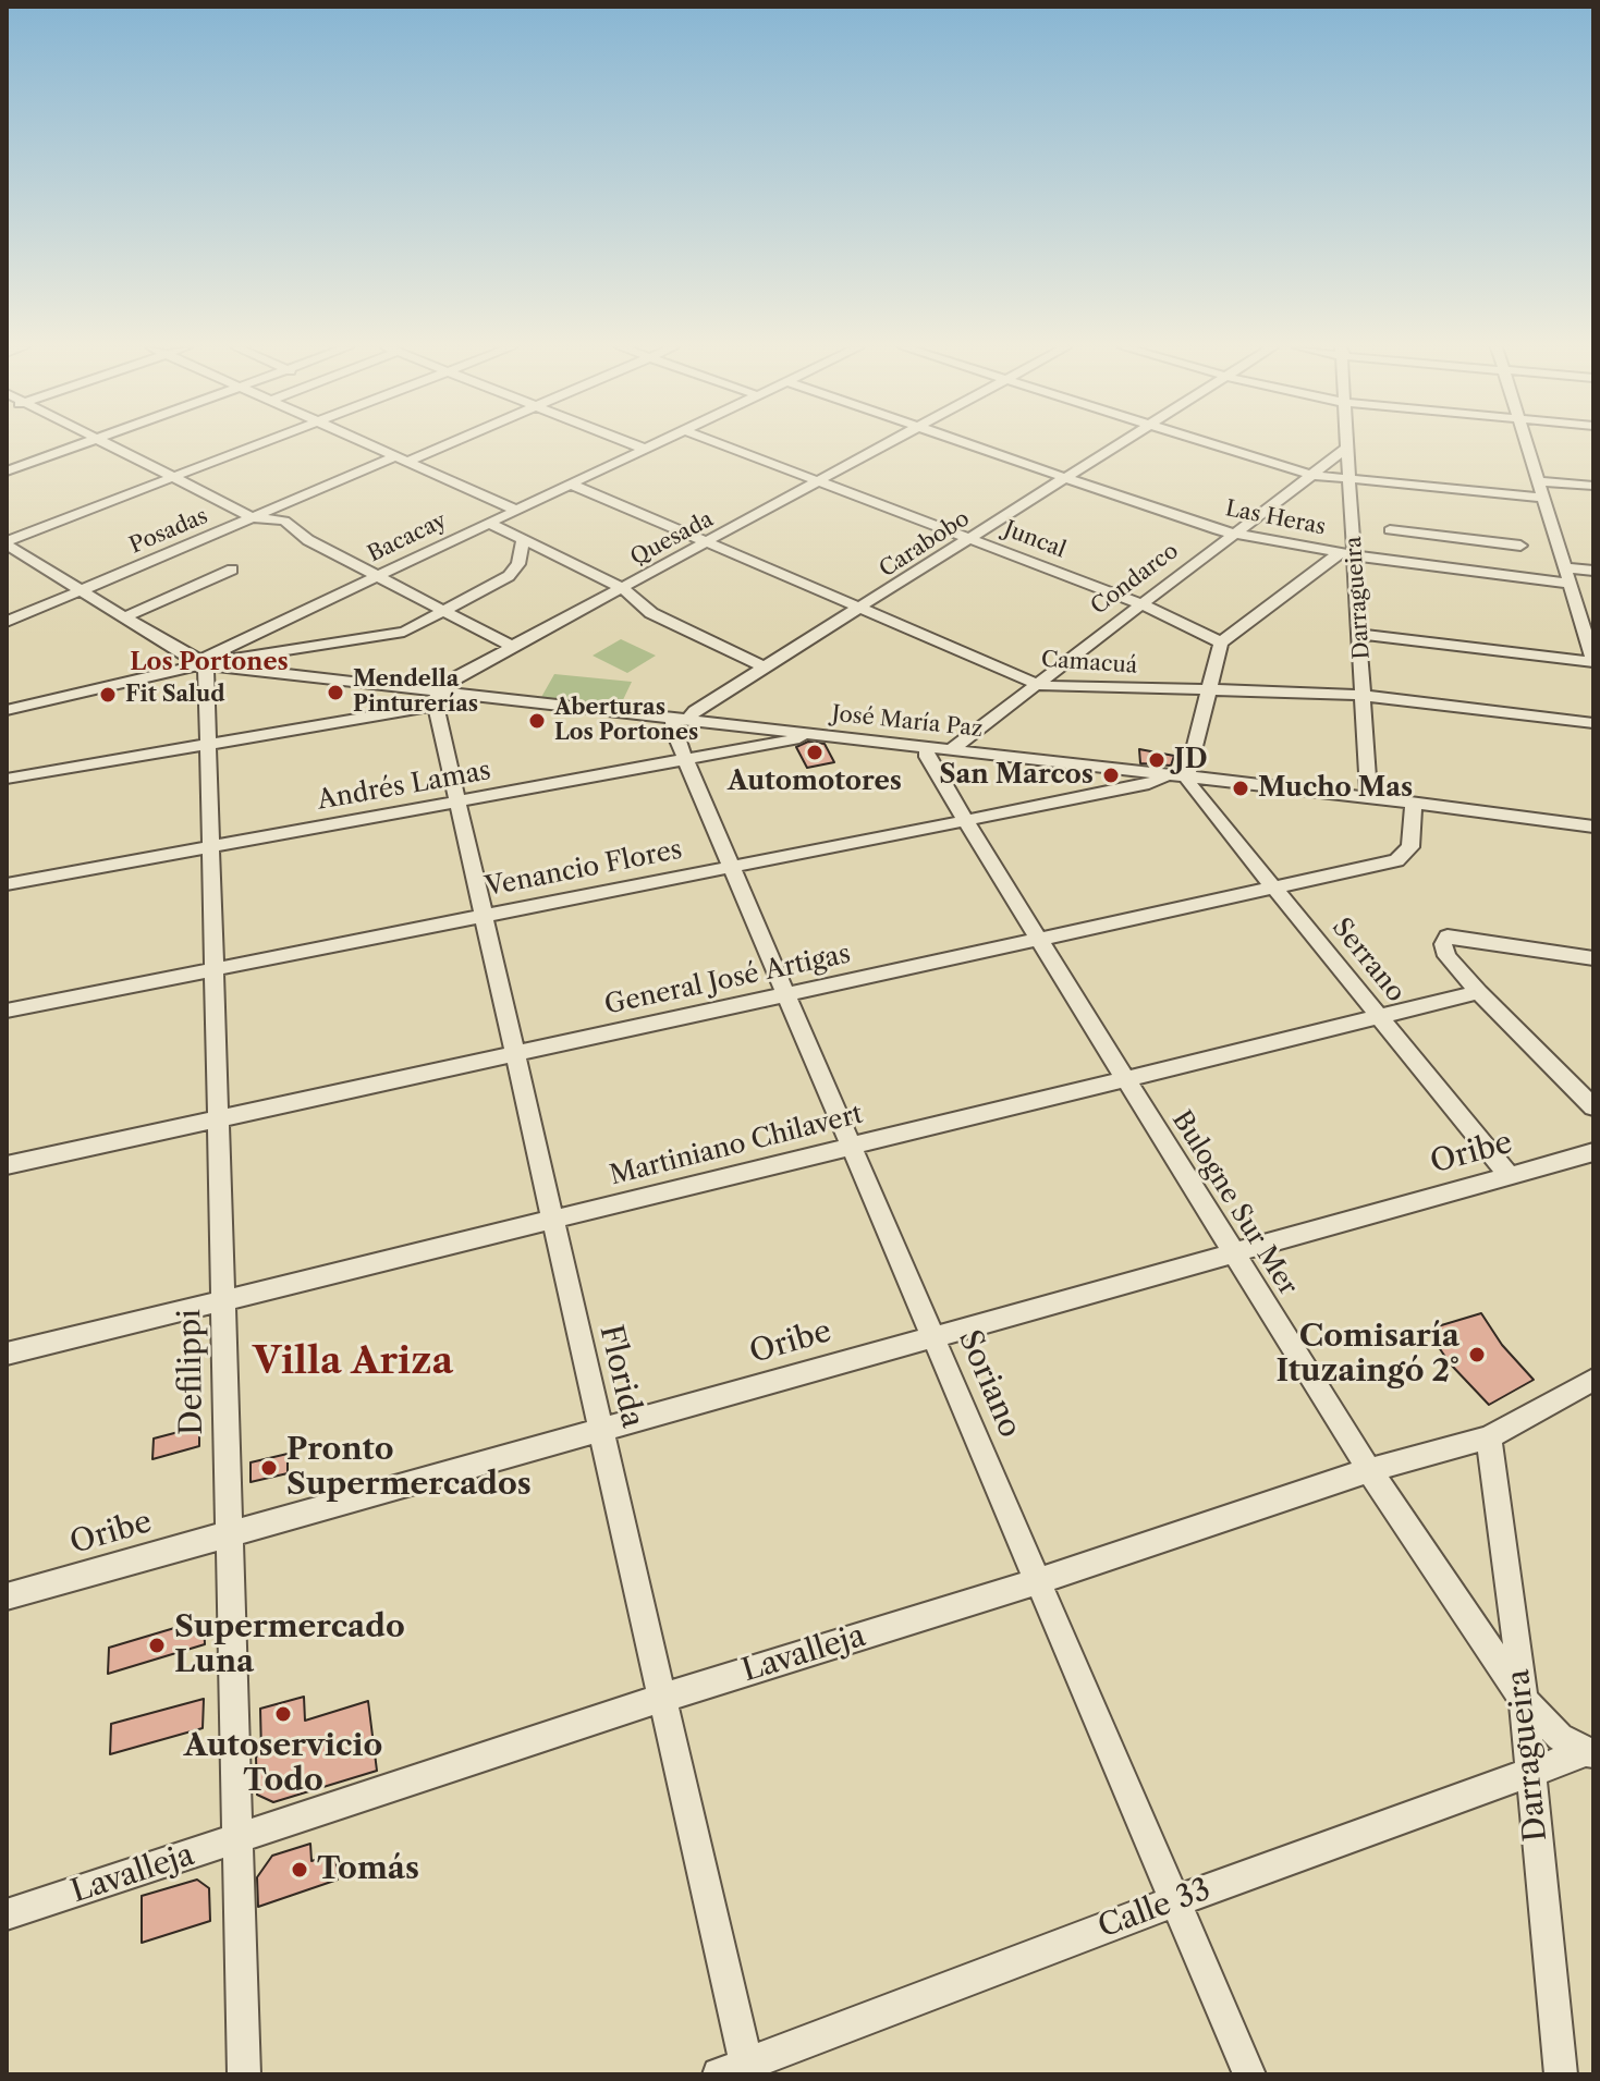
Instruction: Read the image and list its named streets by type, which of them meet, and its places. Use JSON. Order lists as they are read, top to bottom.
{
  "streets": {
    "street": [
      "Las Heras",
      "Posadas",
      "Bacacay",
      "Quesada",
      "Juncal",
      "Carabobo",
      "Condarco",
      "Darragueira",
      "Camacuá",
      "José María Paz",
      "Andrés Lamas",
      "Venancio Flores",
      "Serrano",
      "General José Artigas",
      "Martiniano Chilavert",
      "Oribe",
      "Bulogne Sur Mer",
      "Defilippi",
      "Florida",
      "Soriano",
      "Lavalleja",
      "Calle 33"
    ]
  },
  "crossings": [
    ["Las Heras", "Carabobo"],
    ["Las Heras", "Condarco"],
    ["Las Heras", "Darragueira"],
    ["Bacacay", "Camacuá"],
    ["Bacacay", "José María Paz"],
    ["Bacacay", "Defilippi"],
    ["Quesada", "Juncal"],
    ["Quesada", "Camacuá"],
    ["Quesada", "José María Paz"],
    ["Quesada", "Florida"],
    ["Juncal", "Carabobo"],
    ["Juncal", "Condarco"],
    ["Carabobo", "Camacuá"],
    ["Carabobo", "José María Paz"],
    ["Carabobo", "Soriano"],
    ["Condarco", "Darragueira"],
    ["Condarco", "Camacuá"],
    ["Condarco", "José María Paz"],
    ["Darragueira", "Camacuá"],
    ["Darragueira", "José María Paz"],
    ["Darragueira", "Bulogne Sur Mer"],
    ["Darragueira", "Lavalleja"],
    ["Darragueira", "Calle 33"],
    ["José María Paz", "Andrés Lamas"],
    ["José María Paz", "Venancio Flores"],
    ["José María Paz", "Serrano"],
    ["José María Paz", "General José Artigas"],
    ["José María Paz", "Bulogne Sur Mer"],
    ["José María Paz", "Defilippi"],
    ["José María Paz", "Florida"],
    ["José María Paz", "Soriano"],
    ["Andrés Lamas", "Defilippi"],
    ["Andrés Lamas", "Florida"],
    ["Andrés Lamas", "Soriano"],
    ["Venancio Flores", "Serrano"],
    ["Venancio Flores", "Bulogne Sur Mer"],
    ["Venancio Flores", "Defilippi"],
    ["Venancio Flores", "Florida"],
    ["Venancio Flores", "Soriano"],
    ["Serrano", "General José Artigas"],
    ["Serrano", "Martiniano Chilavert"],
    ["Serrano", "Oribe"],
    ["General José Artigas", "Bulogne Sur Mer"],
    ["General José Artigas", "Defilippi"],
    ["General José Artigas", "Florida"],
    ["General José Artigas", "Soriano"],
    ["Martiniano Chilavert", "Bulogne Sur Mer"],
    ["Martiniano Chilavert", "Defilippi"],
    ["Martiniano Chilavert", "Florida"],
    ["Martiniano Chilavert", "Soriano"],
    ["Oribe", "Bulogne Sur Mer"],
    ["Oribe", "Defilippi"],
    ["Oribe", "Florida"],
    ["Oribe", "Soriano"],
    ["Bulogne Sur Mer", "Lavalleja"],
    ["Bulogne Sur Mer", "Calle 33"],
    ["Defilippi", "Lavalleja"],
    ["Florida", "Lavalleja"],
    ["Florida", "Calle 33"],
    ["Soriano", "Lavalleja"],
    ["Soriano", "Calle 33"]
  ],
  "districts": ["Los Portones", "Villa Ariza"],
  "places": [
    "Mendella Pinturerías",
    "Fit Salud",
    "Aberturas Los Portones",
    "Automotores",
    "JD",
    "San Marcos",
    "Mucho Mas",
    "Comisaría Ituzaingó 2°",
    "Pronto Supermercados",
    "Supermercado Luna",
    "Autoservicio Todo",
    "Tomás"
  ]
}
